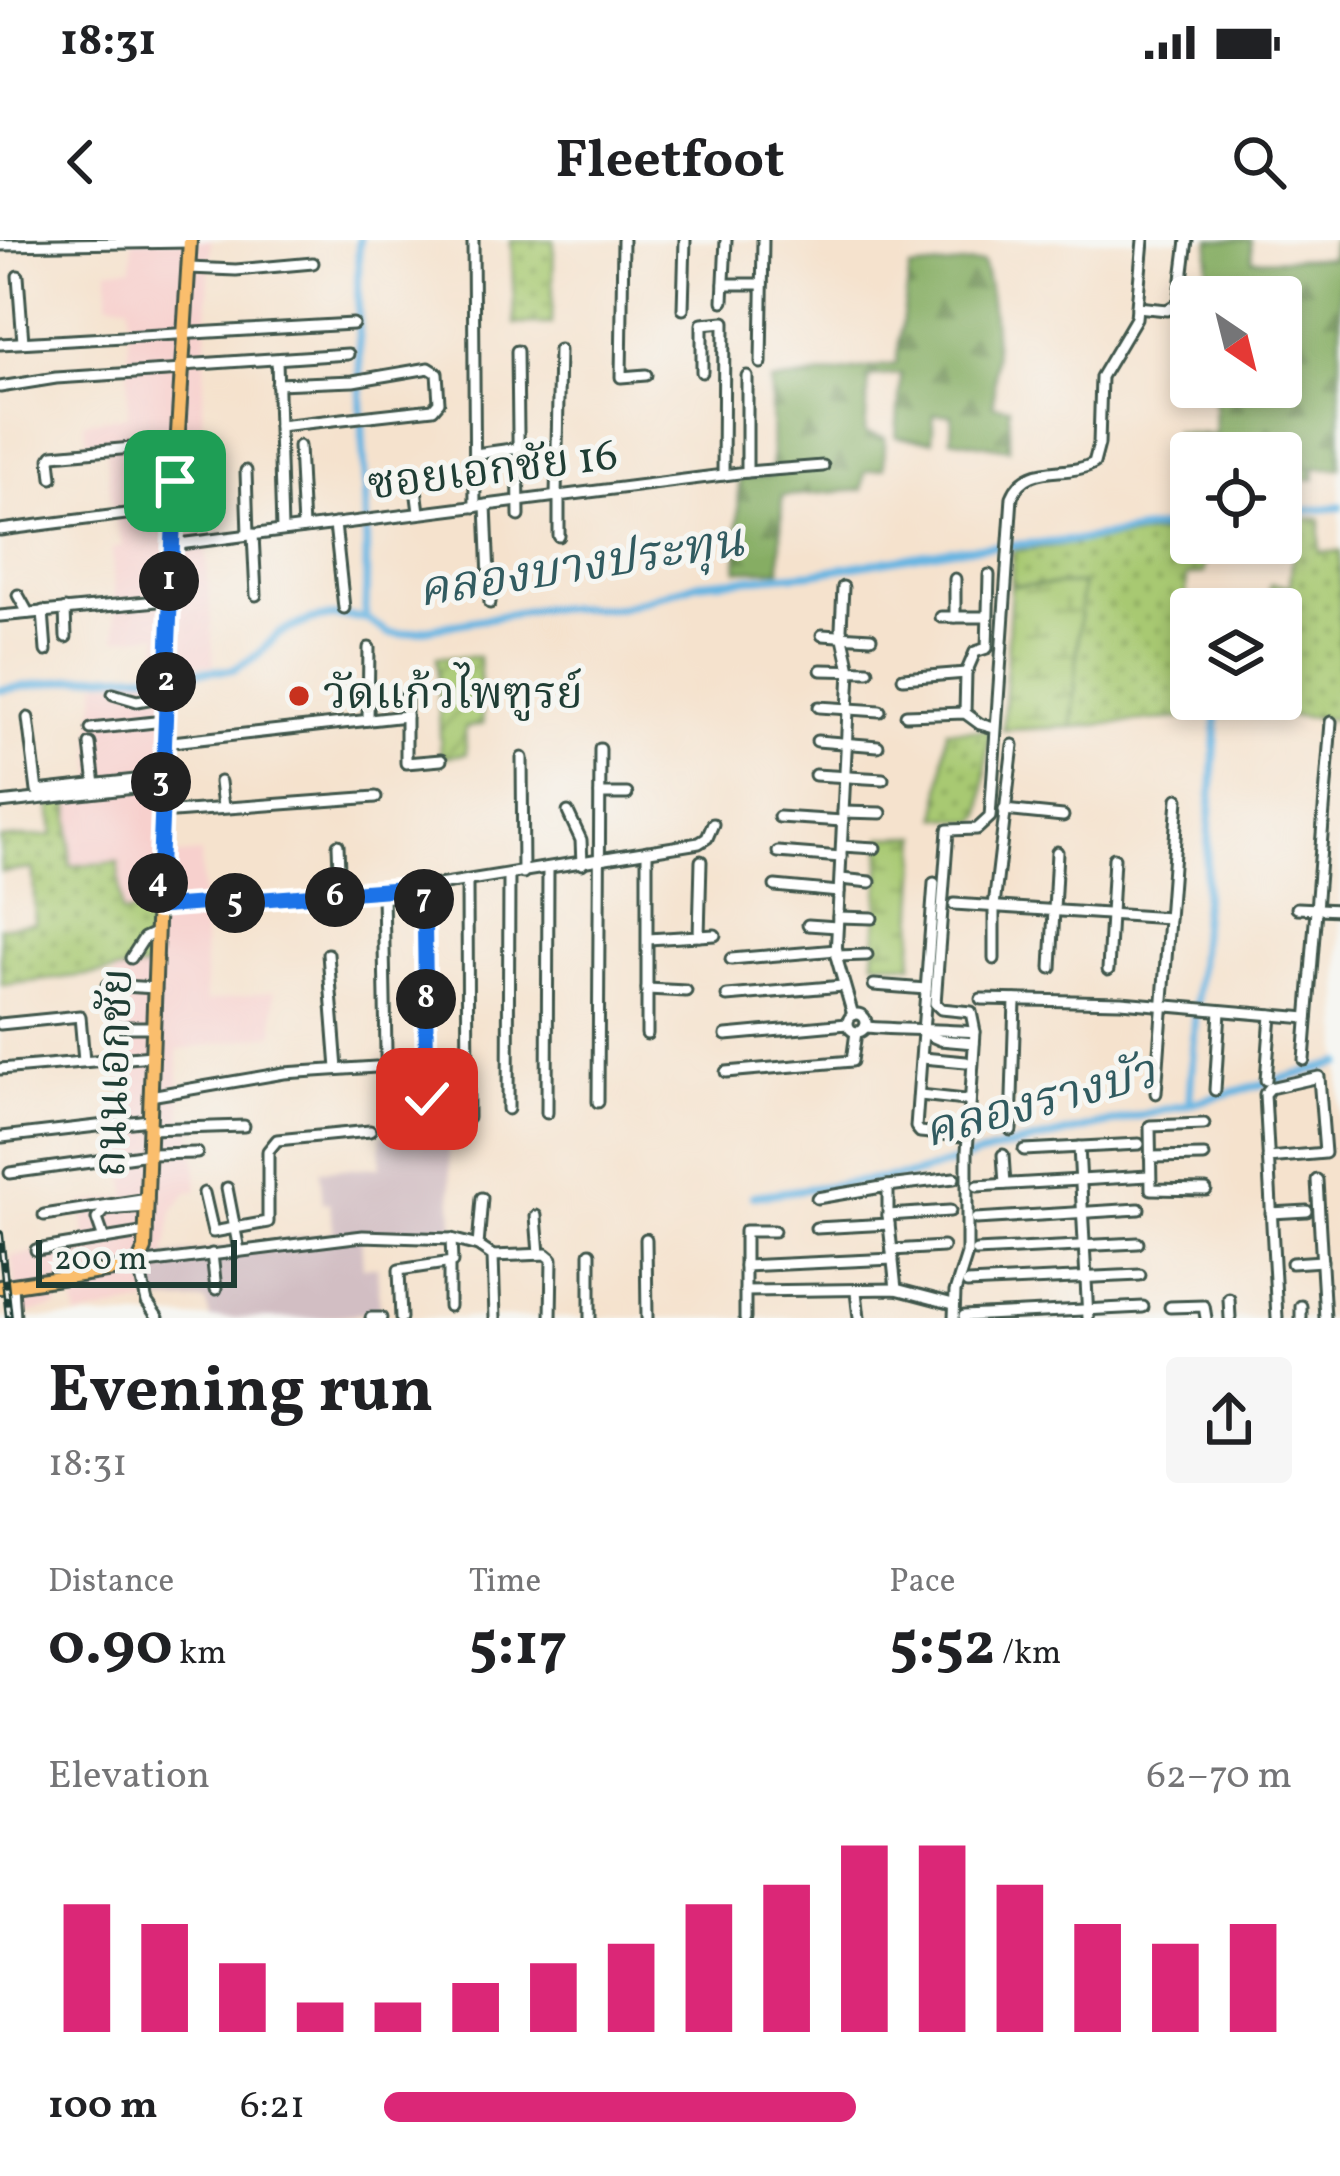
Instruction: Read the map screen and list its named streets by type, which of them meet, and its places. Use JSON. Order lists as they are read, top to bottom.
{
  "streets": {
    "main road": ["ถนนเอกชัย"],
    "street": ["ซอยเอกชัย 16"]
  },
  "crossings": [
    ["ซอยเอกชัย 16", "ถนนเอกชัย"]
  ],
  "water": ["คลองบางประทุน", "คลองรางบัว"],
  "places": ["วัดแก้วไพฑูรย์"],
  "scale_bar": "200 m",
  "north": "bottom right",
  "page": {
    "status": "18:31",
    "header": "Fleetfoot",
    "pins": [
      "1",
      "2",
      "3",
      "4",
      "6",
      "7",
      "5",
      "8"
    ],
    "scale": "200 m",
    "heading": ["Evening run", "18:31"],
    "stats": [
      ["Distance", "0.90 km"],
      ["Time", "5:17"],
      ["Pace", "5:52 /km"]
    ],
    "chart": ["Elevation", "62–70 m"],
    "list": [
      {
        "name": "100 m",
        "note": "6:21"
      }
    ]
  }
}
